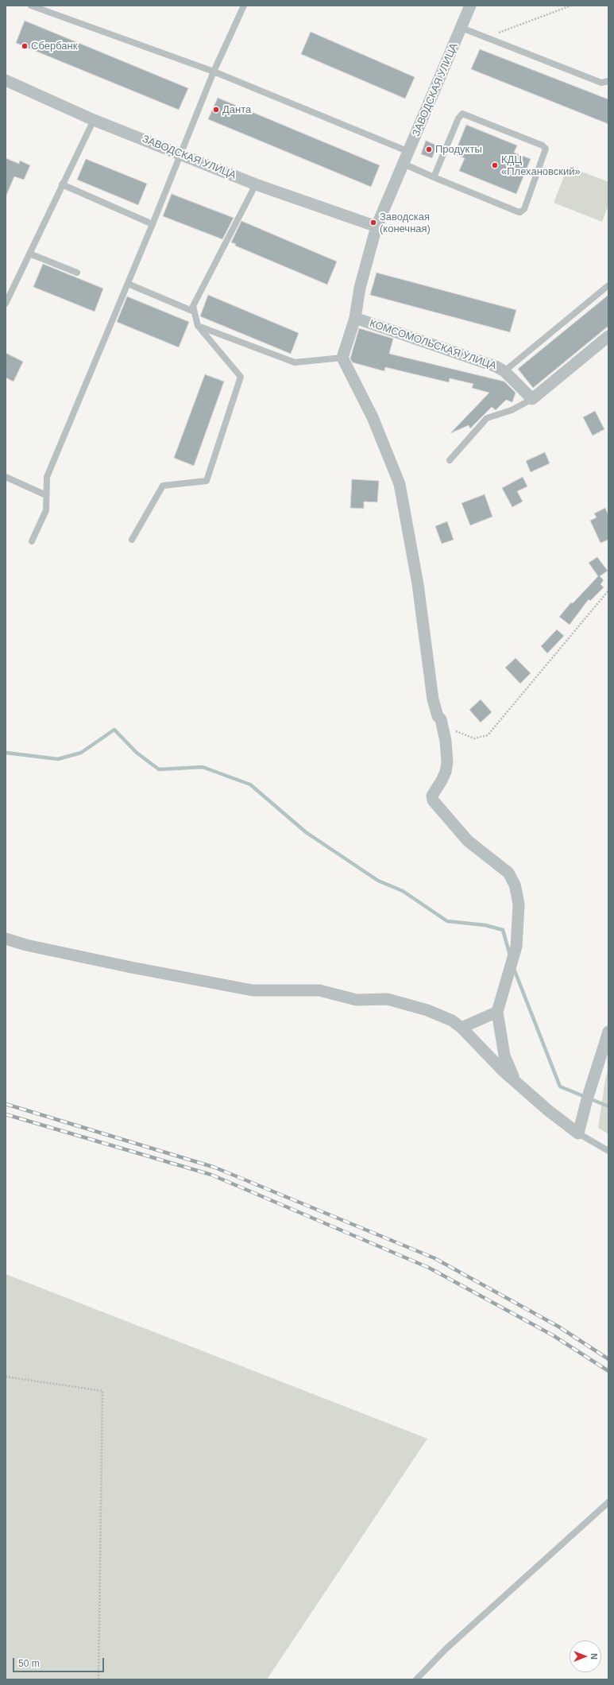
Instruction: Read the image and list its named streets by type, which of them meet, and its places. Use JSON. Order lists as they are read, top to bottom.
{
  "streets": {
    "street": ["ЗАВОДСКАЯ УЛИЦА", "КОМСОМОЛЬСКАЯ УЛИЦА"]
  },
  "crossings": [
    ["ЗАВОДСКАЯ УЛИЦА", "КОМСОМОЛЬСКАЯ УЛИЦА"]
  ],
  "places": [
    "Сбербанк",
    "Данта",
    "Продукты",
    "КДЦ «Плехановский»",
    "Заводская (конечная)"
  ],
  "scale_bar": "50 m",
  "north": "right"
}
